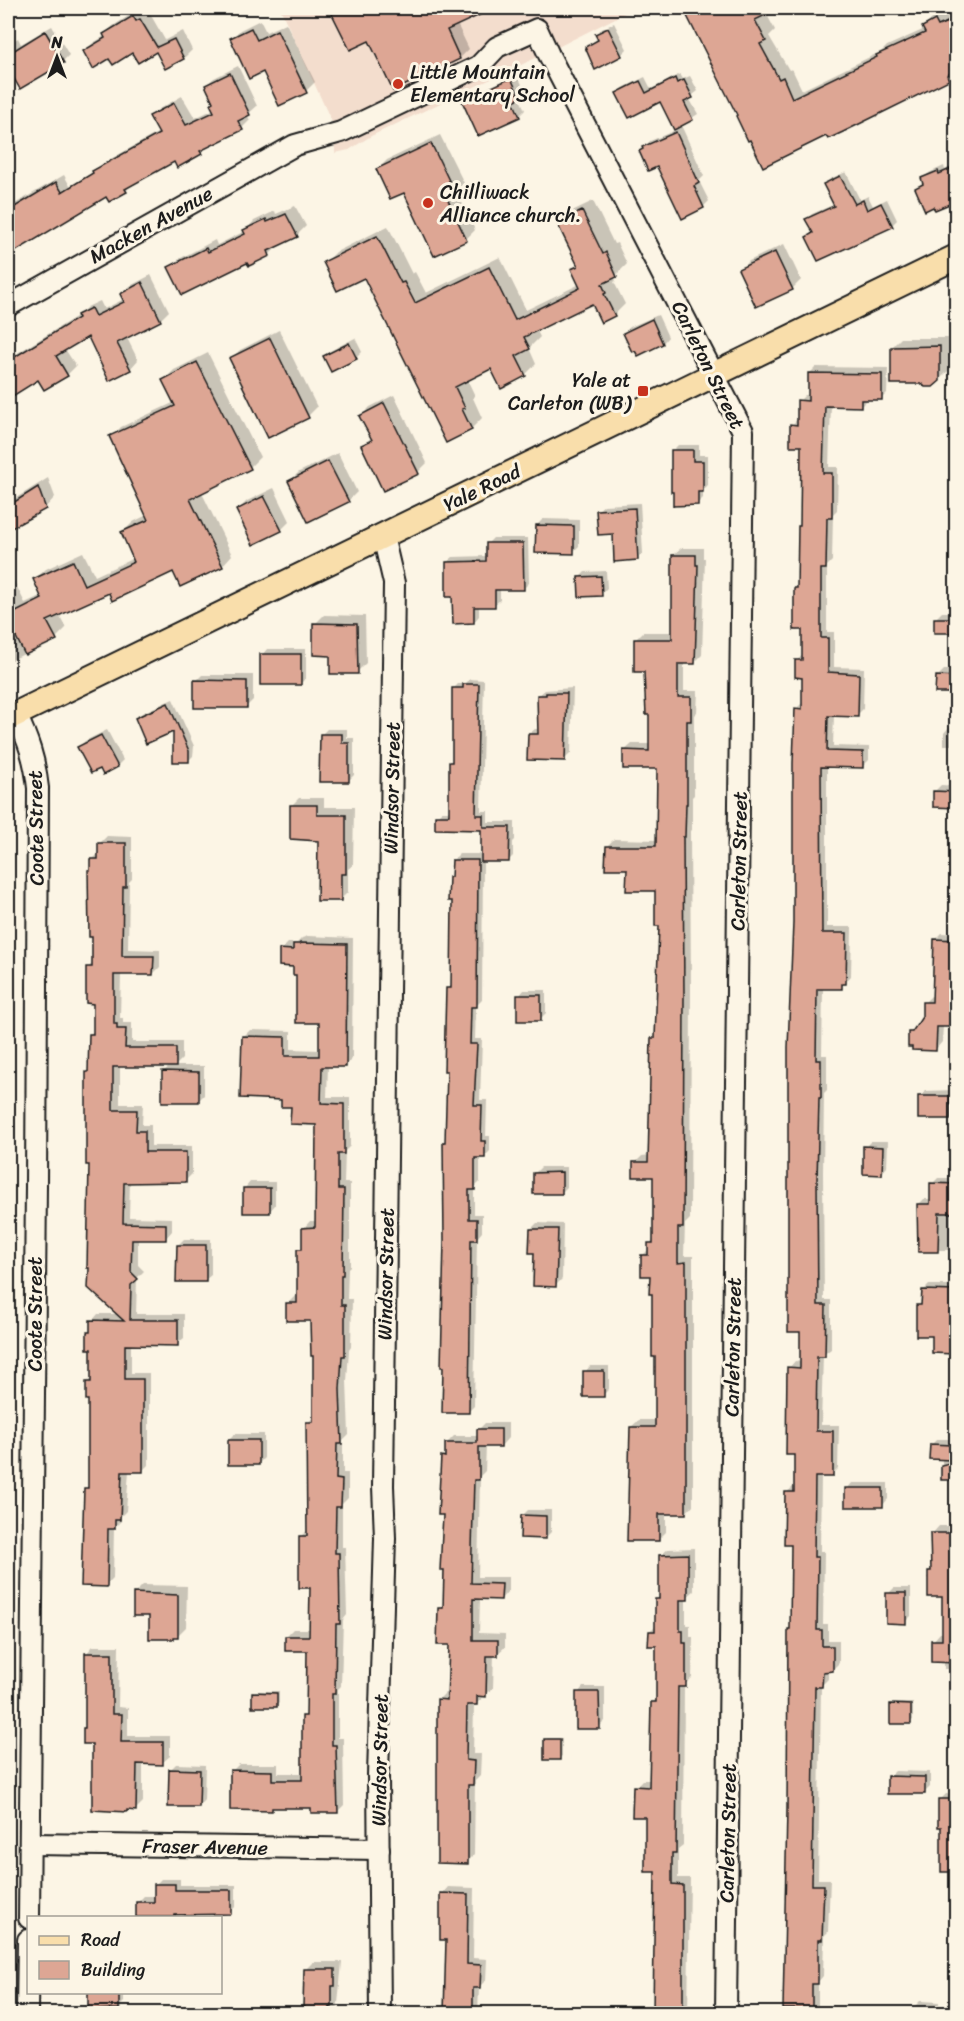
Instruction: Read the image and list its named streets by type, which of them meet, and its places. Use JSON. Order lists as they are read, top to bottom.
{
  "streets": {
    "main road": ["Yale Road"],
    "street": [
      "Macken Avenue",
      "Carleton Street",
      "Windsor Street",
      "Coote Street",
      "Fraser Avenue"
    ]
  },
  "crossings": [
    ["Macken Avenue", "Carleton Street"],
    ["Carleton Street", "Yale Road"],
    ["Yale Road", "Windsor Street"],
    ["Yale Road", "Coote Street"],
    ["Windsor Street", "Fraser Avenue"],
    ["Coote Street", "Fraser Avenue"]
  ],
  "places": {
    "other": ["Little Mountain Elementary School", "Chilliwack Alliance church."],
    "transit": ["Yale at Carleton (WB)"]
  },
  "legend": ["Road", "Building"],
  "north": "top"
}
